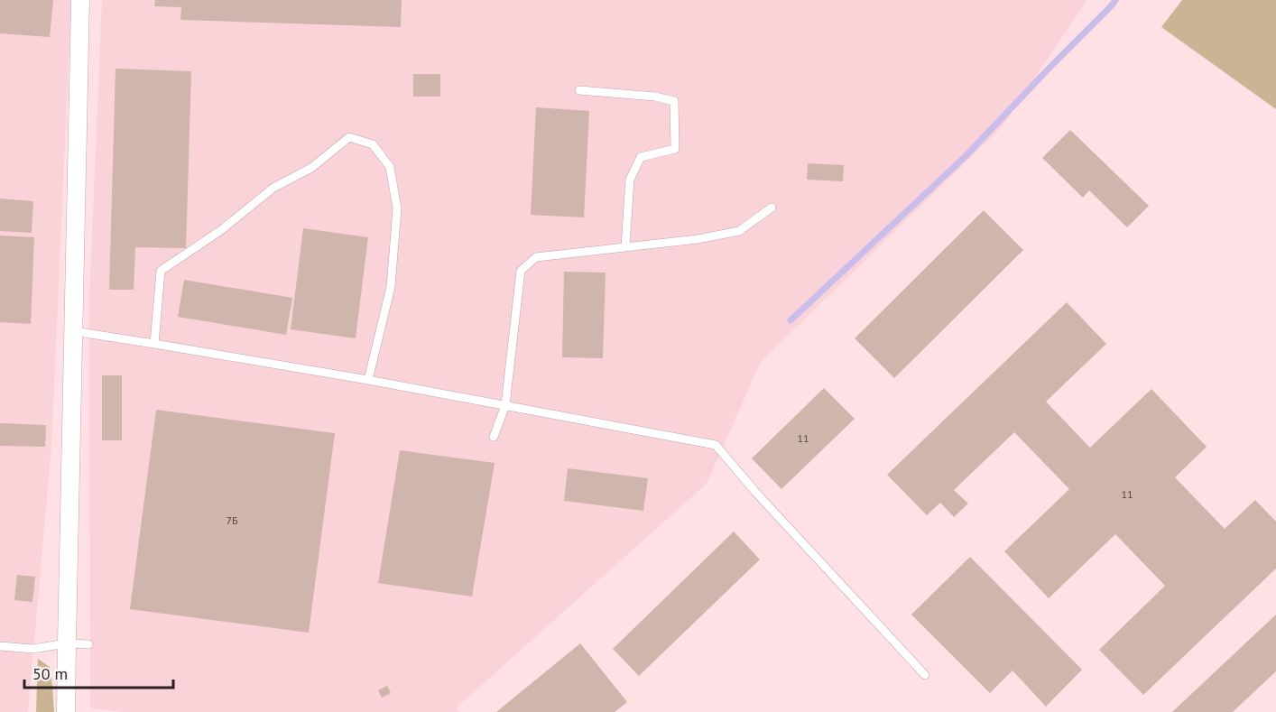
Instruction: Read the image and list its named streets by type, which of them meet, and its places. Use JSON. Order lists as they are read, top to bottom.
{
  "house_numbers": ["11", "11", "7Б"],
  "scale_bar": "50 m"
}
